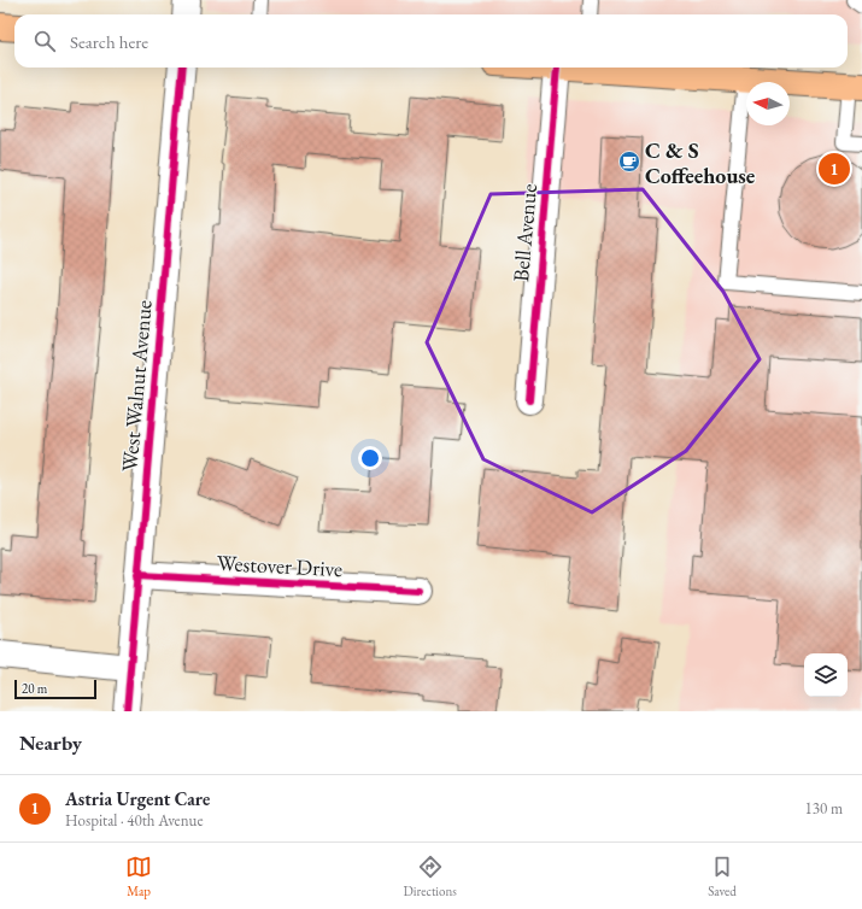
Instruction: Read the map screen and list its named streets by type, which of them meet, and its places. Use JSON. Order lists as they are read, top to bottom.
{
  "streets": {
    "street": ["Bell Avenue", "West Walnut Avenue", "Westover Drive"]
  },
  "crossings": [
    ["West Walnut Avenue", "Westover Drive"]
  ],
  "places": {
    "cafe": ["C & S Coffeehouse"]
  },
  "scale_bar": "20 m",
  "north": "left",
  "page": {
    "search": "Search here",
    "pins": "1",
    "scale": "20 m",
    "heading": "Nearby",
    "list": [
      {
        "mark": "1",
        "name": "Astria Urgent Care",
        "note": "Hospital · 40th Avenue",
        "value": "130 m"
      }
    ],
    "nav": ["Map", "Directions", "Saved"]
  }
}
